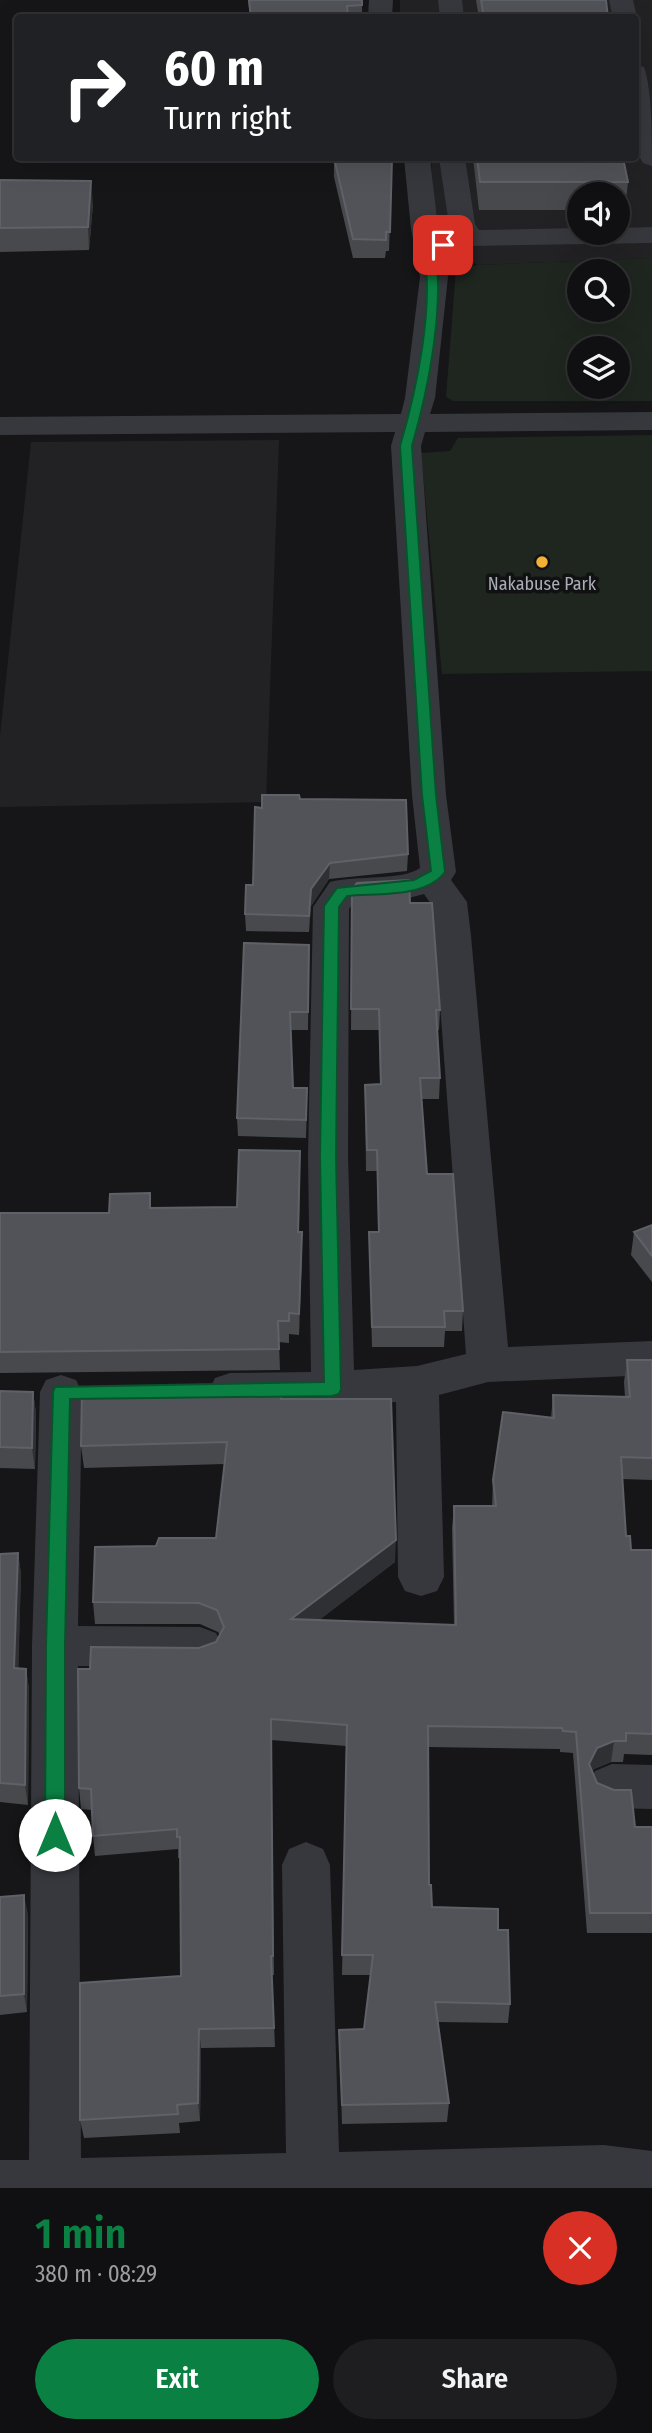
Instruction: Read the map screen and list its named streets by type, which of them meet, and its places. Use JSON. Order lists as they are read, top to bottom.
{
  "places": ["Nakabuse Park"],
  "page": {
    "turn": ["60 m", "Turn right"],
    "heading": ["1 min", "380 m · 08:29"],
    "buttons": ["Exit", "Share"]
  }
}
